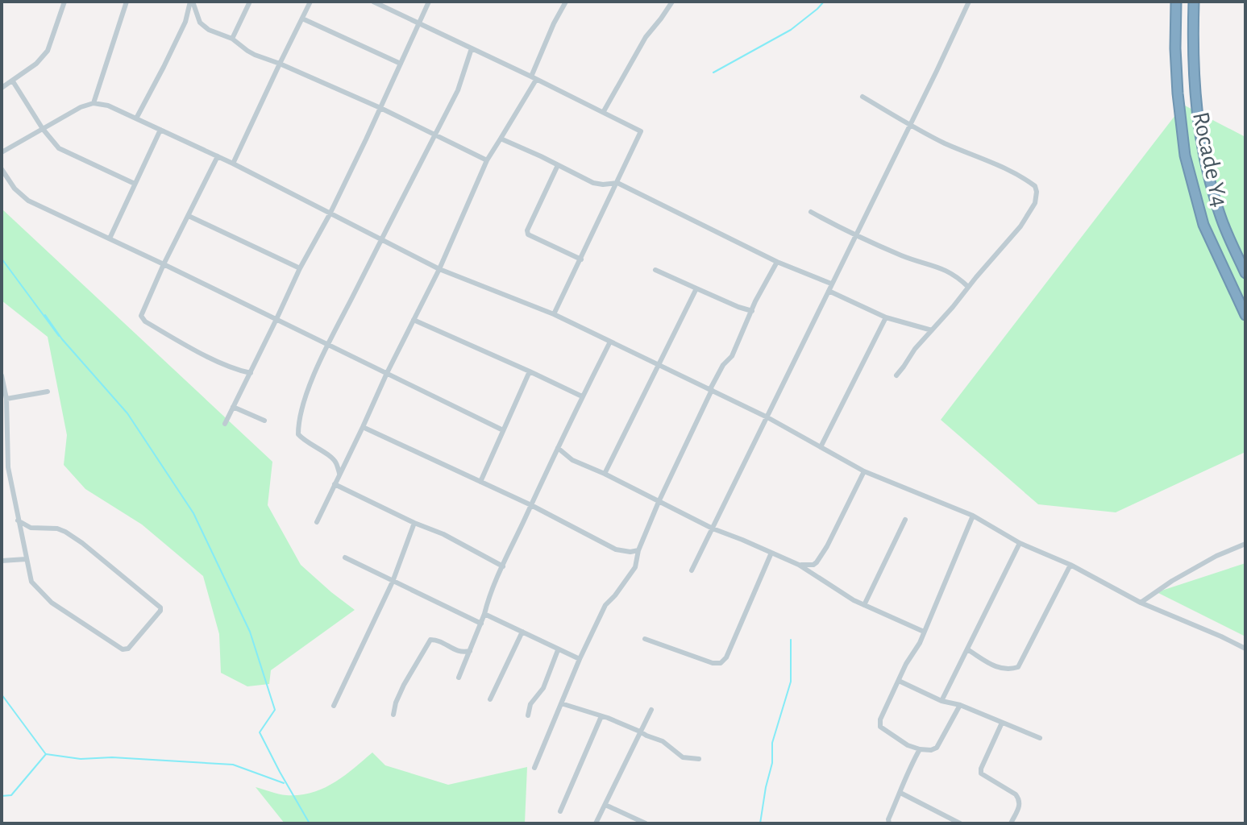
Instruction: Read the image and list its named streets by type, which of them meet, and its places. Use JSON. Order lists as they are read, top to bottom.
{
  "streets": {
    "highway": ["Rocade Y4"]
  }
}
